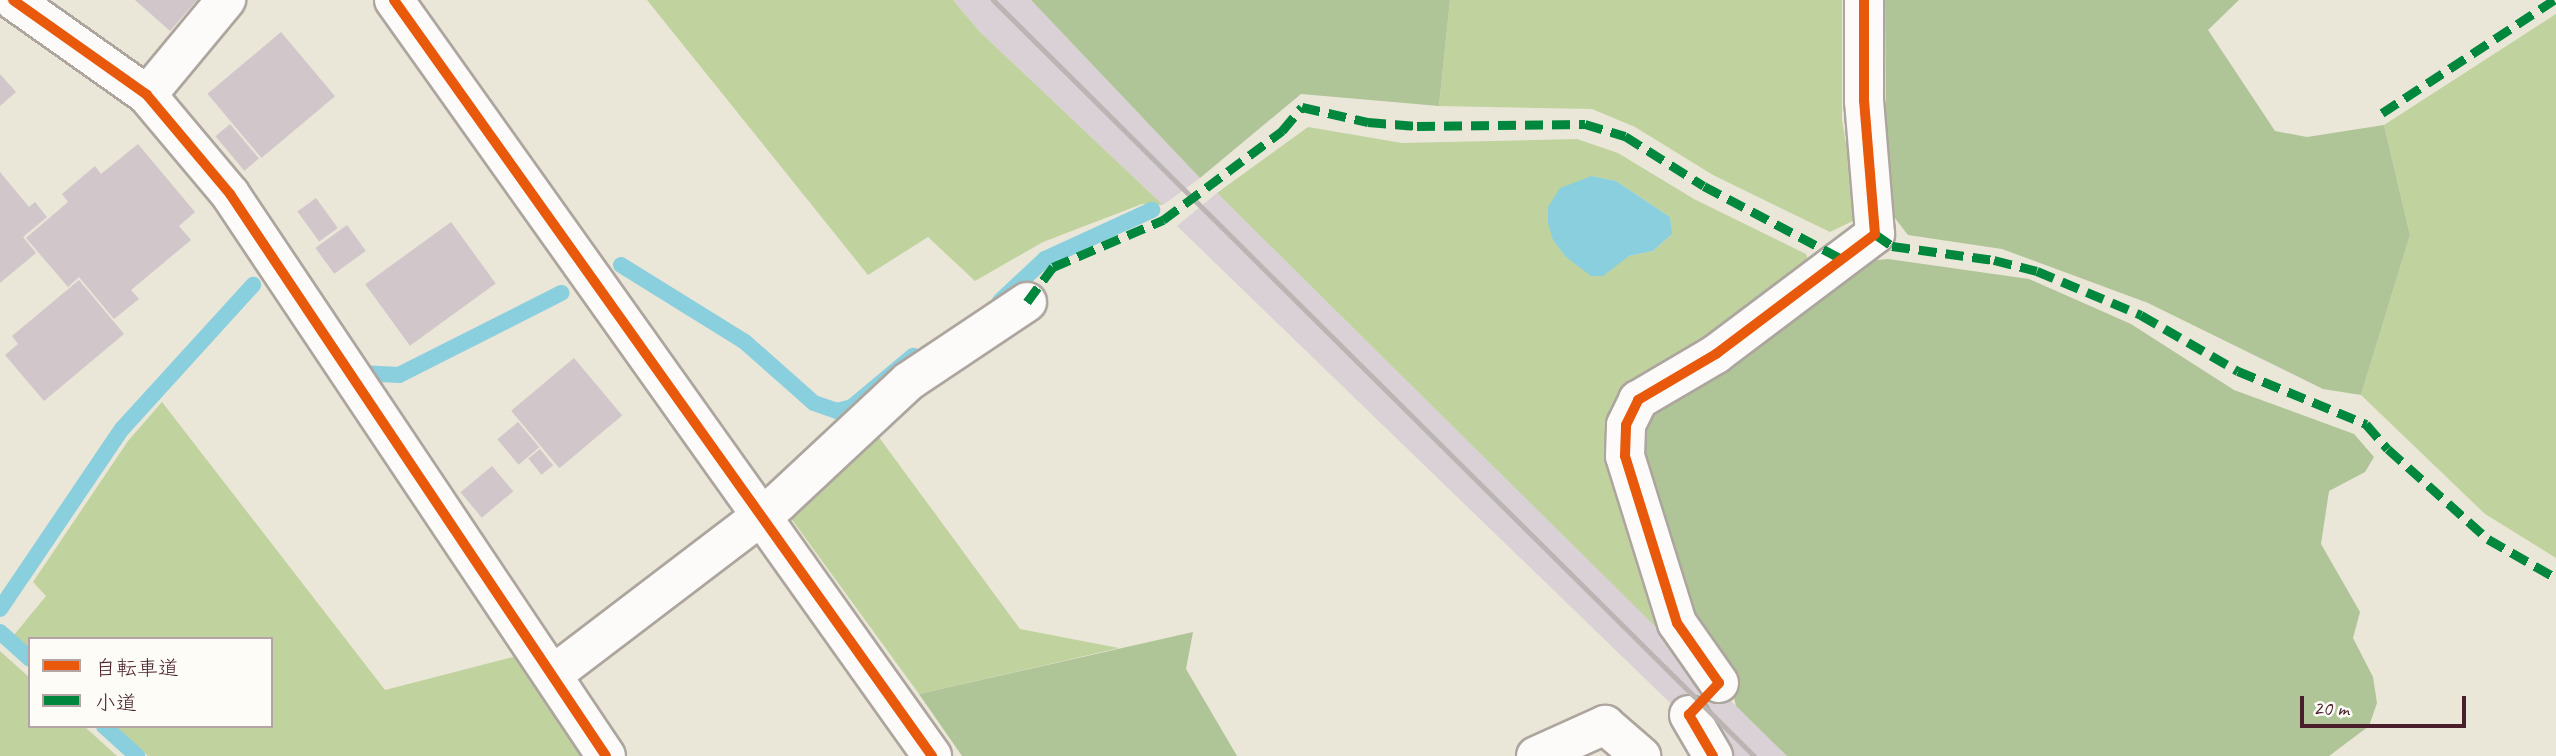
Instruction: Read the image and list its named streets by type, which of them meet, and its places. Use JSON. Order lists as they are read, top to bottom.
{
  "legend": ["自転車道", "小道"],
  "scale_bar": "20 m"
}
